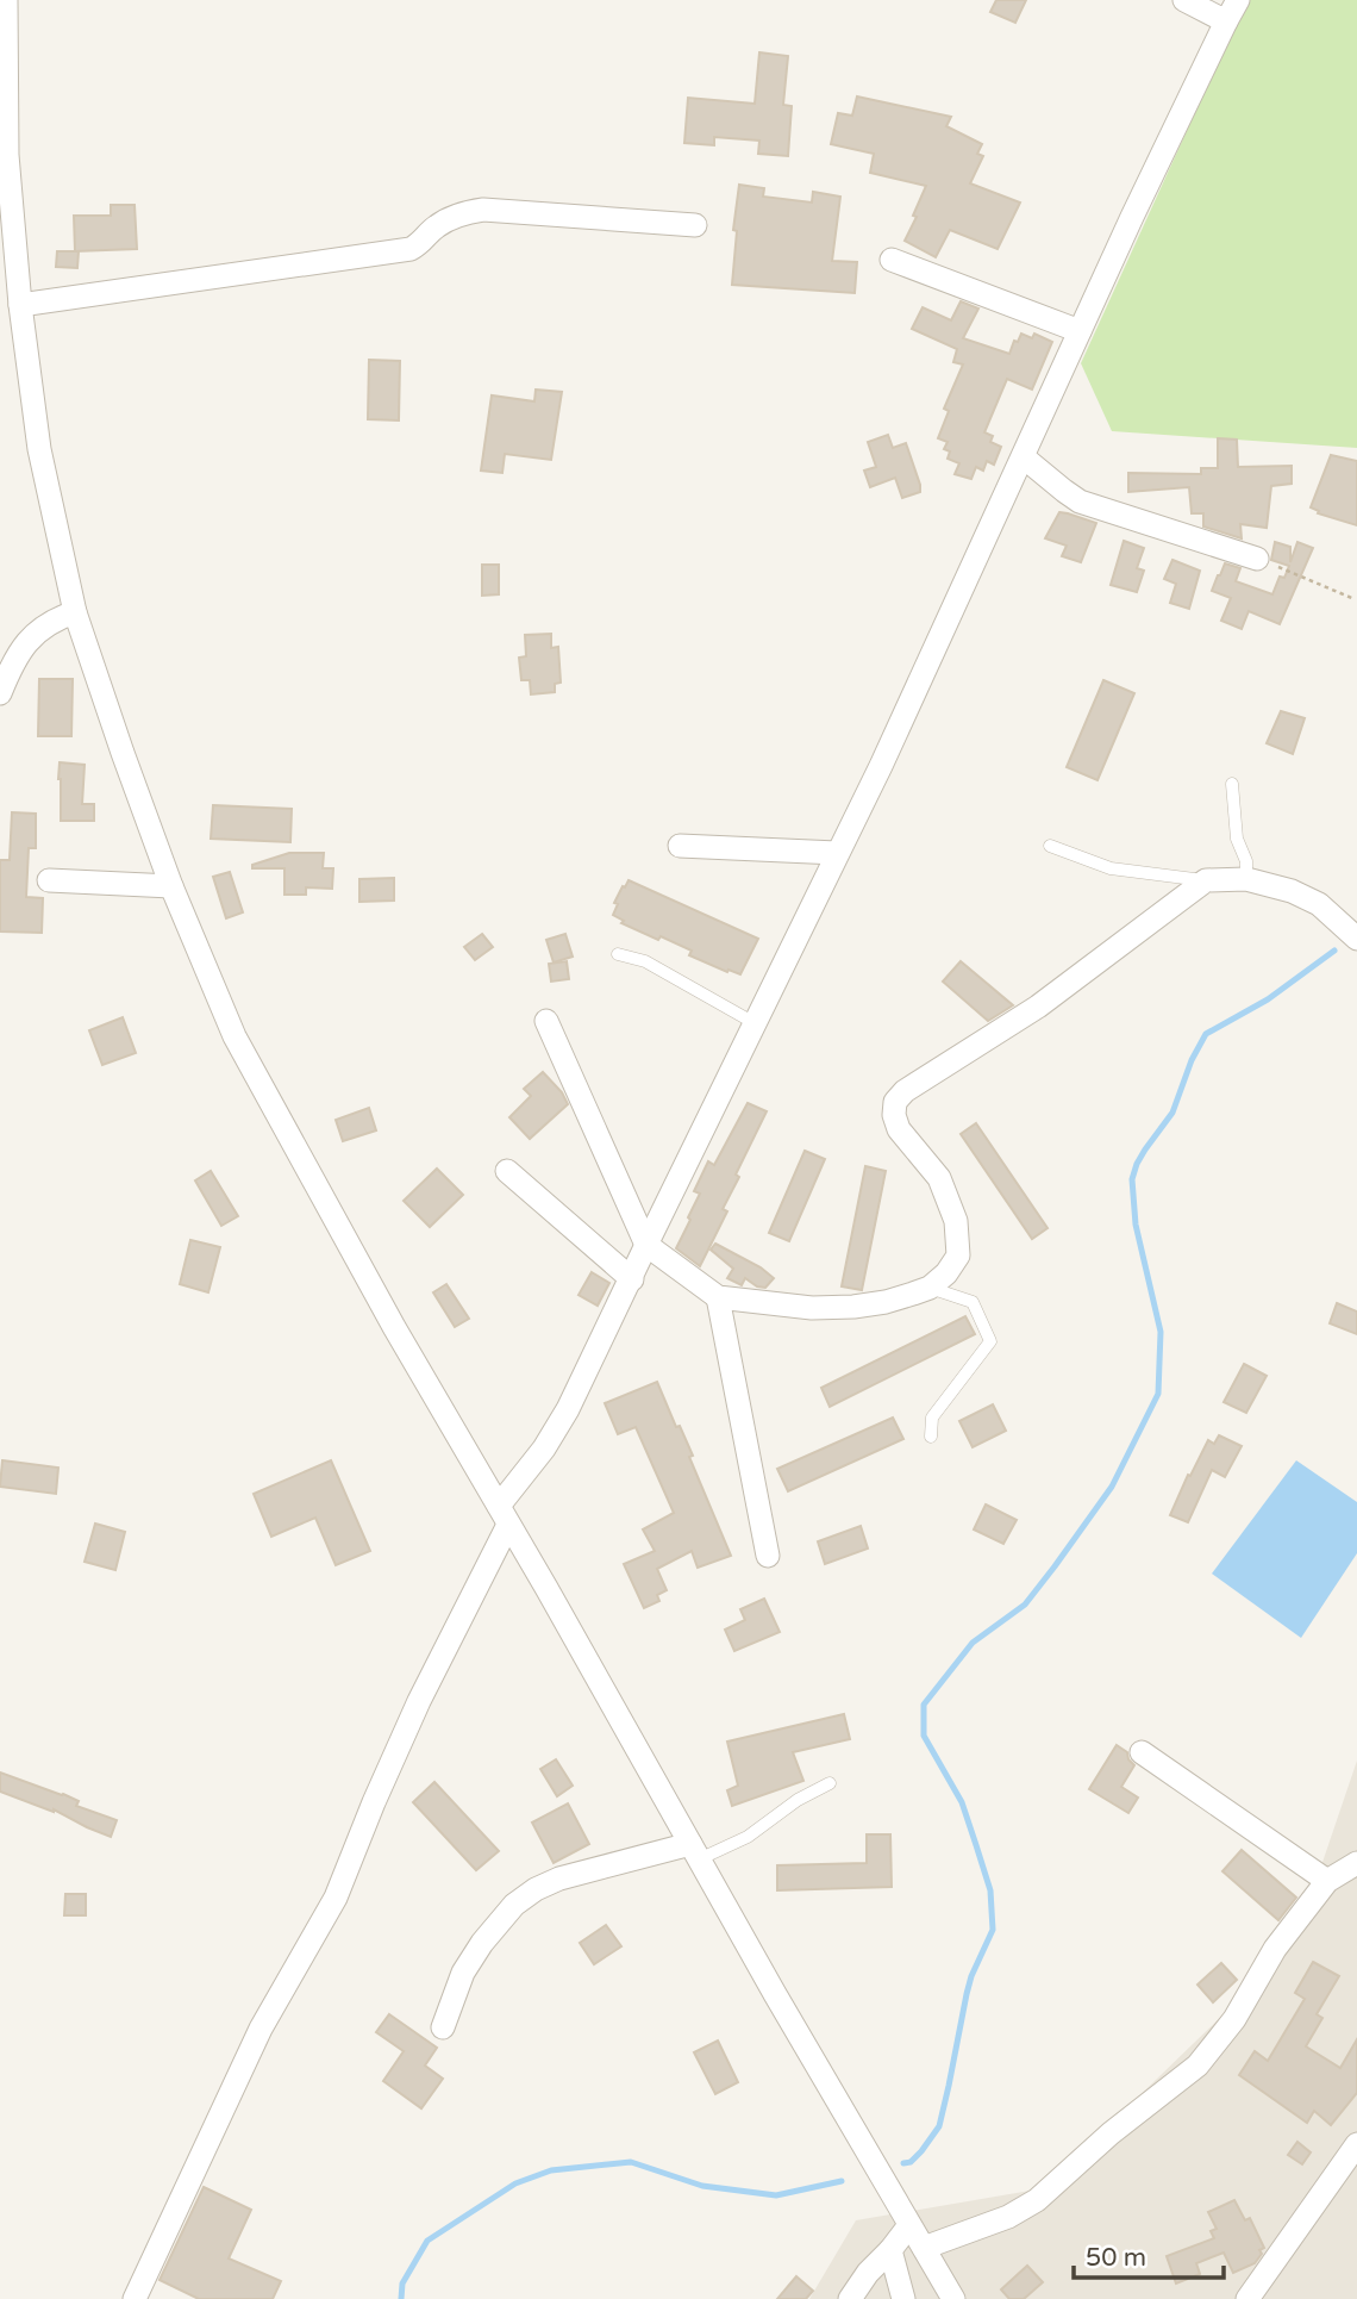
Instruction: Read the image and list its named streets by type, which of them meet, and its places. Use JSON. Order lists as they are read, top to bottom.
{
  "scale_bar": "50 m"
}
